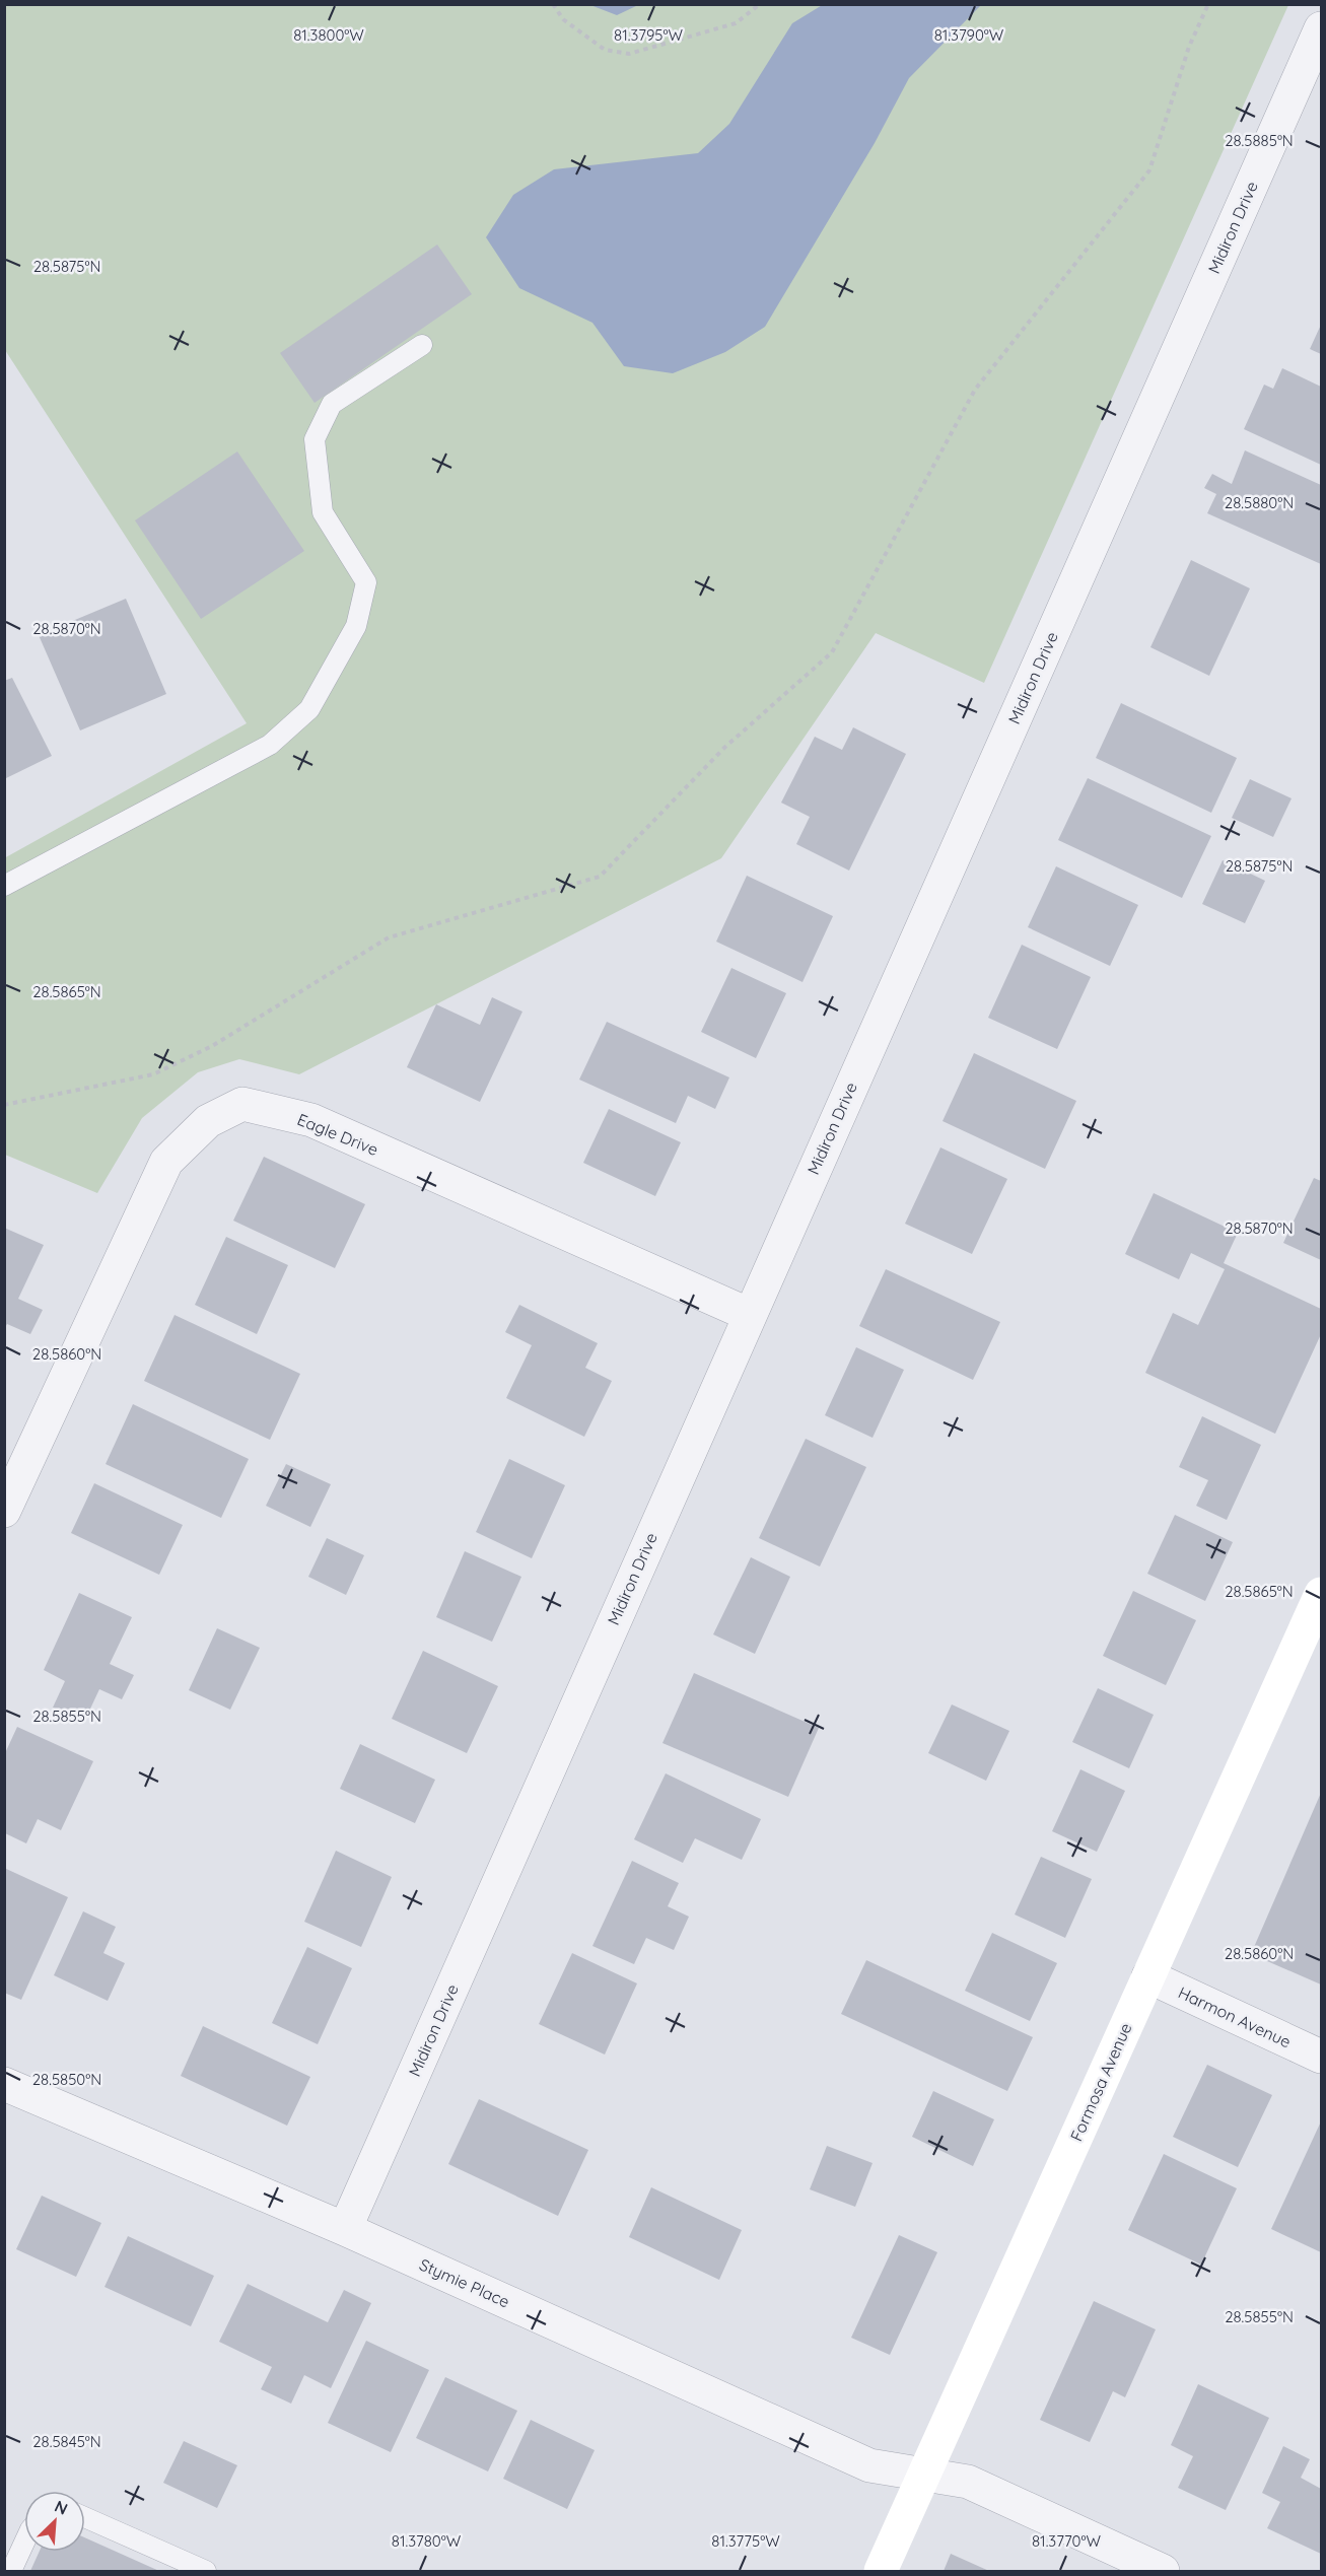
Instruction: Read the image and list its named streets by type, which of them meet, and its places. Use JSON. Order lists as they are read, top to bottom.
{
  "streets": {
    "street": [
      "Midiron Drive",
      "Eagle Drive",
      "Harmon Avenue",
      "Formosa Avenue",
      "Stymie Place"
    ]
  },
  "crossings": [
    ["Midiron Drive", "Eagle Drive"],
    ["Midiron Drive", "Stymie Place"],
    ["Harmon Avenue", "Formosa Avenue"],
    ["Formosa Avenue", "Stymie Place"]
  ],
  "north": "top right",
  "coordinates": [
    "81.3800°W",
    "81.3795°W",
    "81.3790°W",
    "28.5885°N",
    "28.5875°N",
    "28.5880°N",
    "28.5870°N",
    "28.5865°N",
    "28.5860°N",
    "28.5855°N",
    "28.5850°N",
    "28.5845°N",
    "81.3780°W",
    "81.3775°W",
    "81.3770°W"
  ]
}
